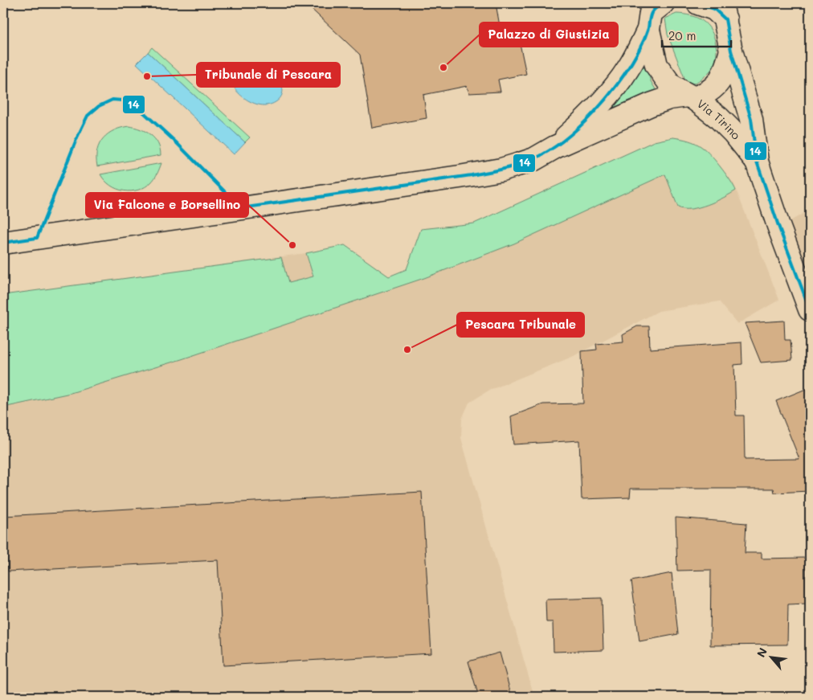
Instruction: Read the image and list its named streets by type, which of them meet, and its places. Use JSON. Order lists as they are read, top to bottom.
{
  "streets": {
    "street": ["Via Tirino"]
  },
  "places": [
    "Palazzo di Giustizia",
    "Tribunale di Pescara",
    "Via Falcone e Borsellino",
    "Pescara Tribunale"
  ],
  "lines": ["transit line 14"],
  "scale_bar": "20 m",
  "north": "top left"
}
